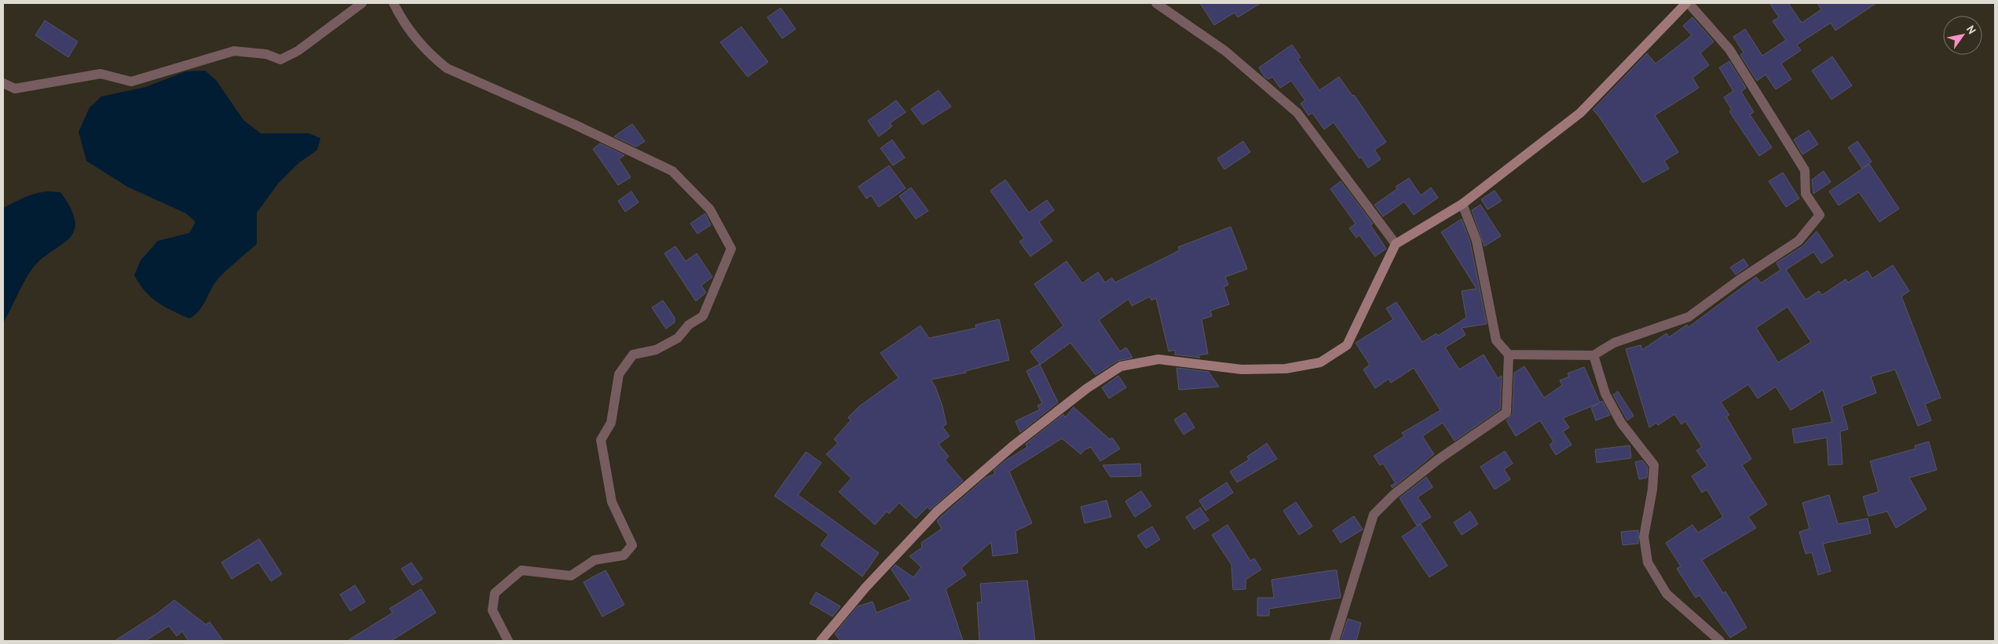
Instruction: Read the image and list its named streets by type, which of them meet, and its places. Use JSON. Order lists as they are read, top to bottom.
{
  "north": "top right"
}
